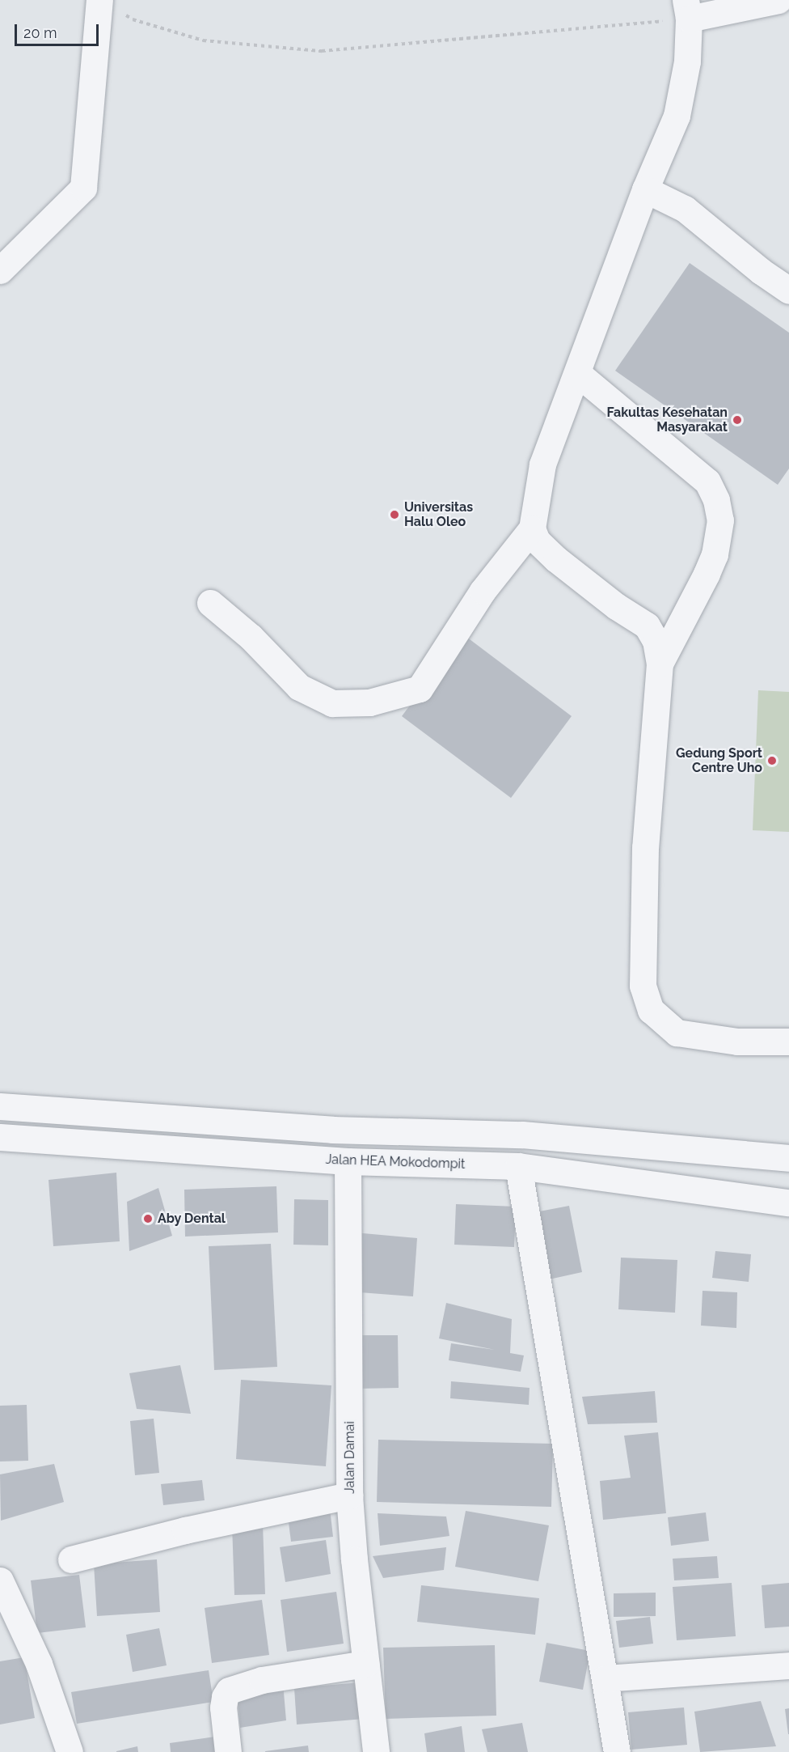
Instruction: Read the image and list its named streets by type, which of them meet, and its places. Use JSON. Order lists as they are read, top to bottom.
{
  "streets": {
    "street": ["Jalan HEA Mokodompit", "Jalan Damai"]
  },
  "crossings": [
    ["Jalan HEA Mokodompit", "Jalan Damai"]
  ],
  "places": [
    "Fakultas Kesehatan Masyarakat",
    "Universitas Halu Oleo",
    "Gedung Sport Centre Uho",
    "Aby Dental"
  ],
  "scale_bar": "20 m"
}
